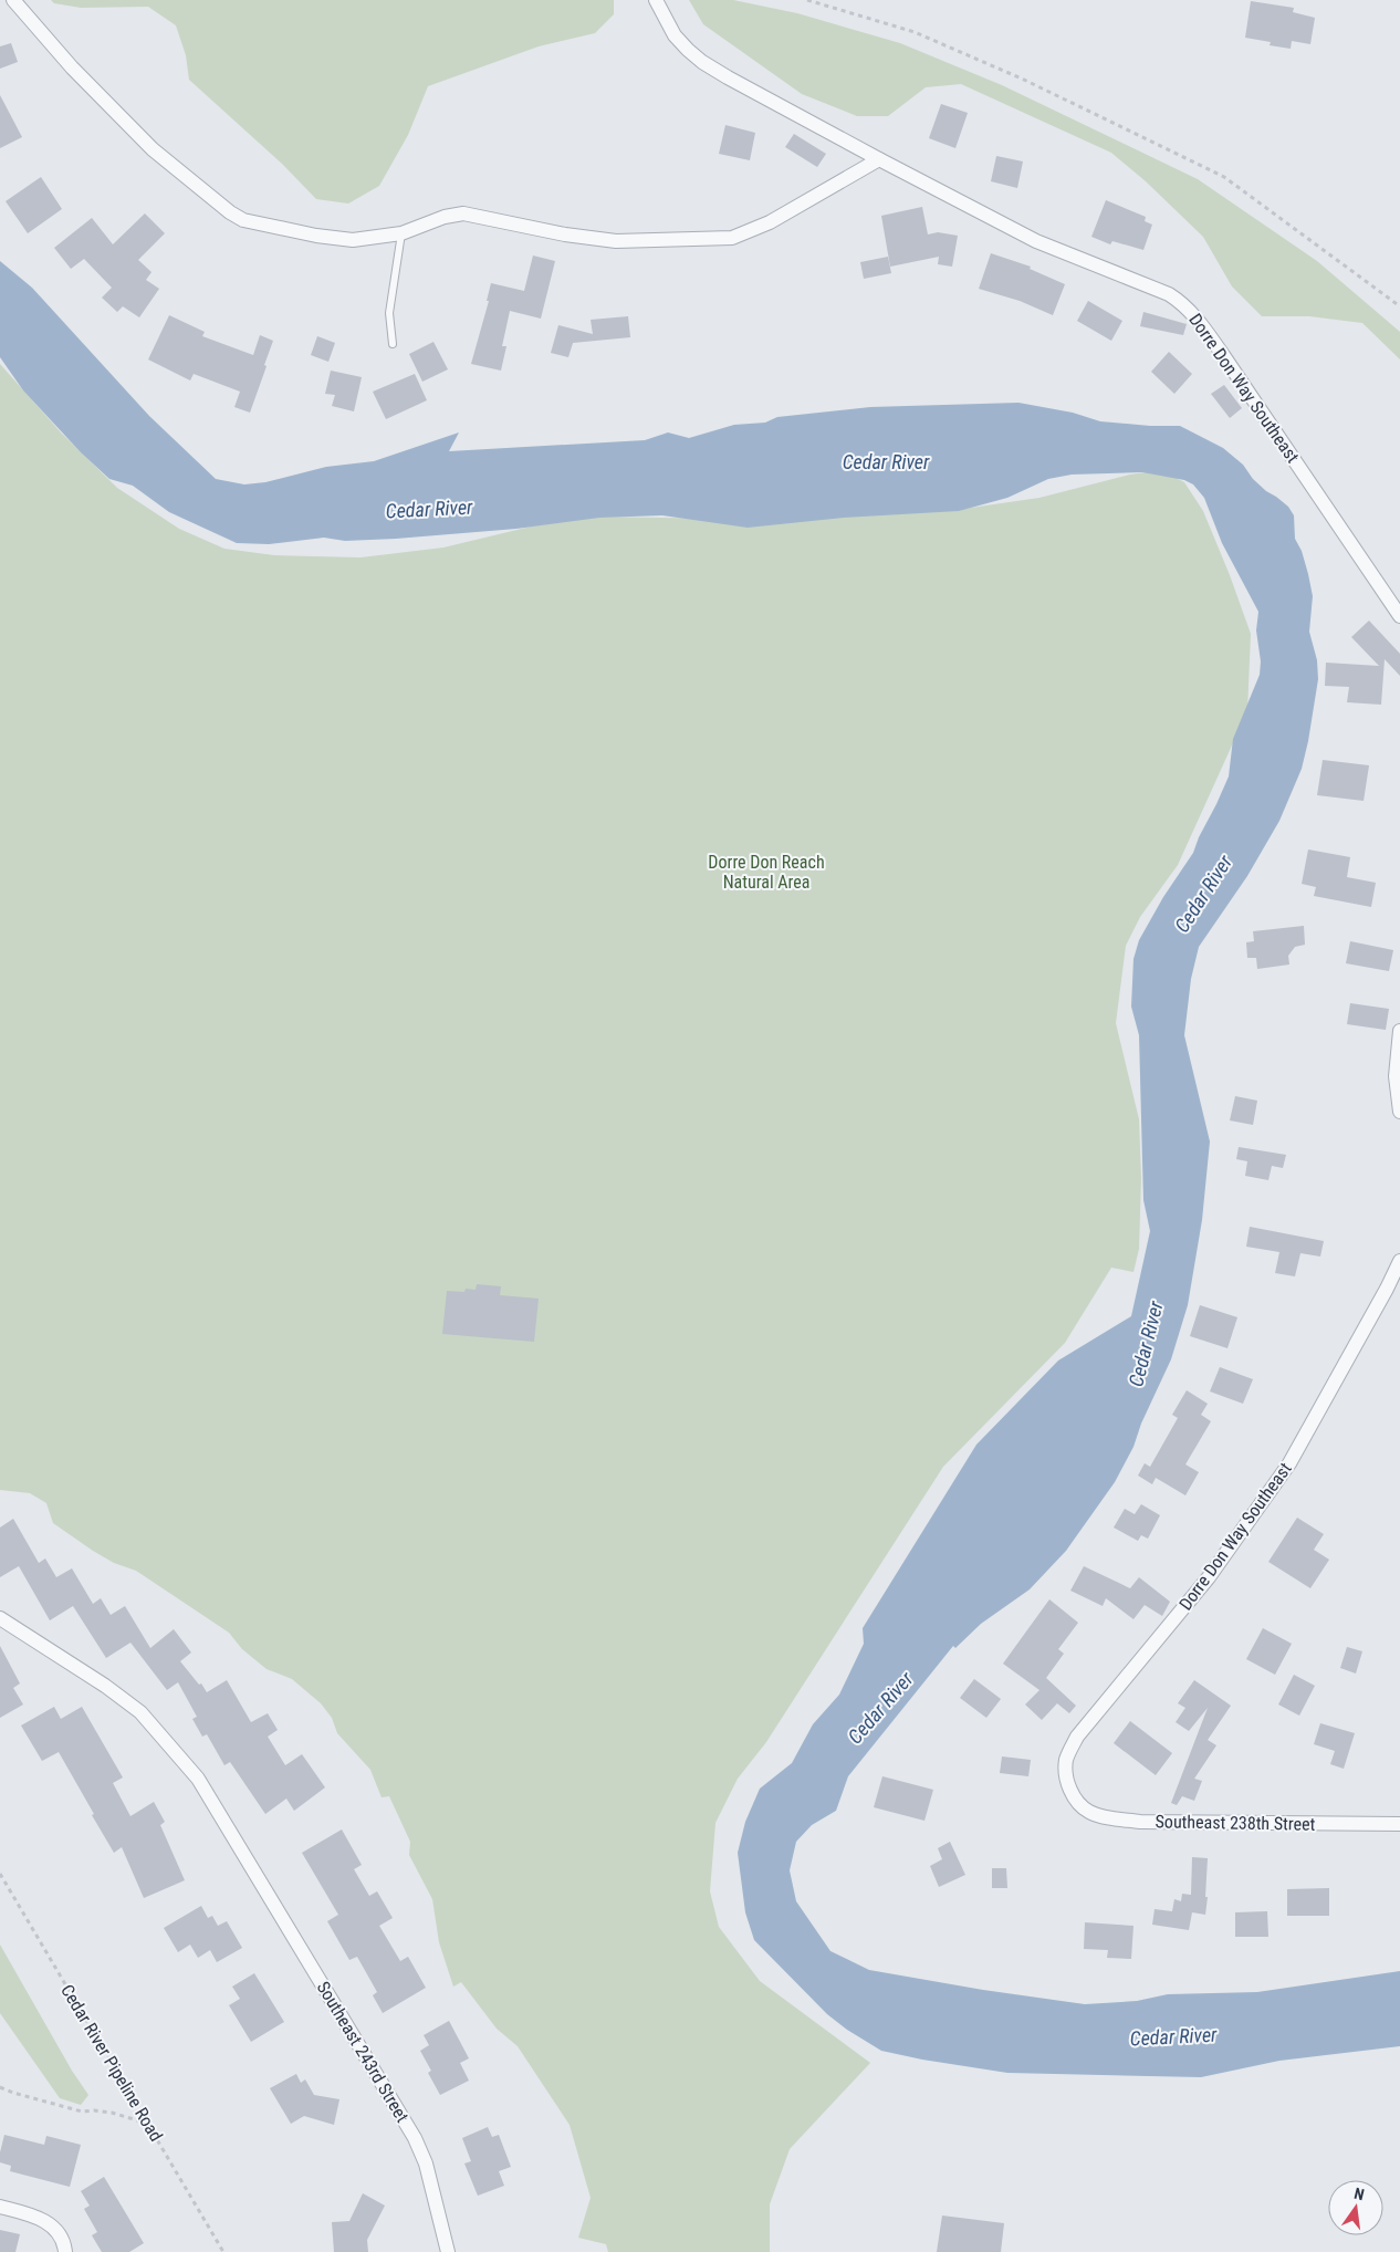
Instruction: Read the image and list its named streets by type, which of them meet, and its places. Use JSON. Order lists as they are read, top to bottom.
{
  "streets": {
    "street": ["Dorre Don Way Southeast", "Southeast 238th Street", "Southeast 243rd Street"],
    "path": ["Cedar River Pipeline Road"]
  },
  "crossings": [
    ["Dorre Don Way Southeast", "Southeast 238th Street"]
  ],
  "water": ["Cedar River"],
  "parks": ["Dorre Don Reach Natural Area"],
  "north": "top"
}
